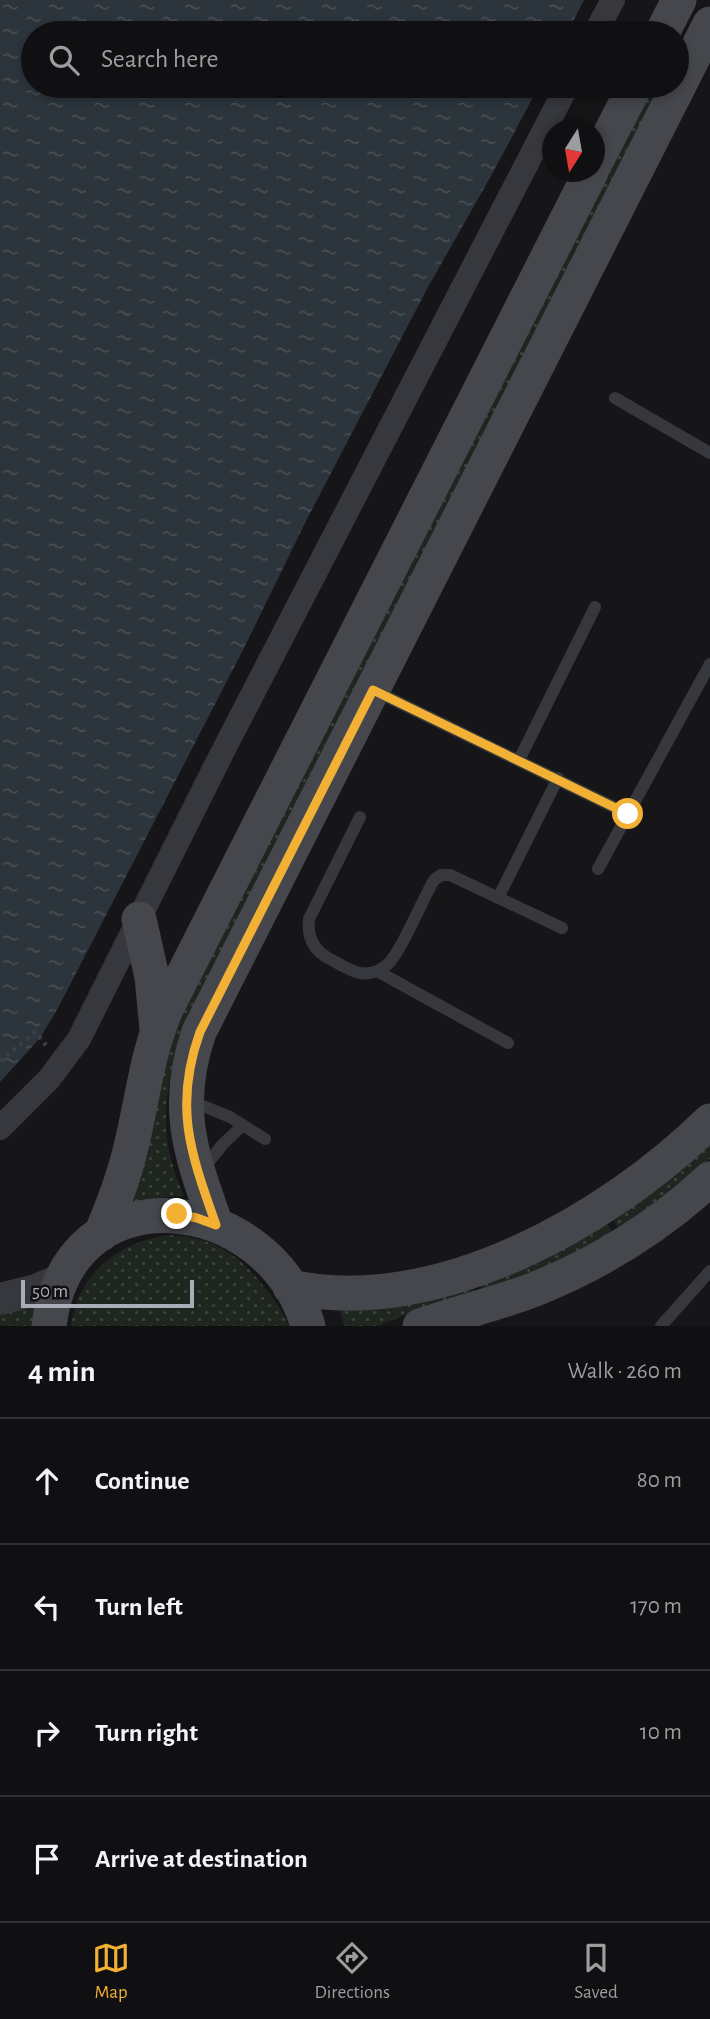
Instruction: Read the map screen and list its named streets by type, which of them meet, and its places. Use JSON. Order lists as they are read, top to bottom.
{
  "scale_bar": "50 m",
  "north": "bottom",
  "page": {
    "search": "Search here",
    "scale": "50 m",
    "heading": ["4 min", "Walk · 260 m"],
    "list": [
      ["Continue", "80 m"],
      ["Turn left", "170 m"],
      ["Turn right", "10 m"],
      "Arrive at destination"
    ],
    "nav": ["Map", "Directions", "Saved"]
  }
}
